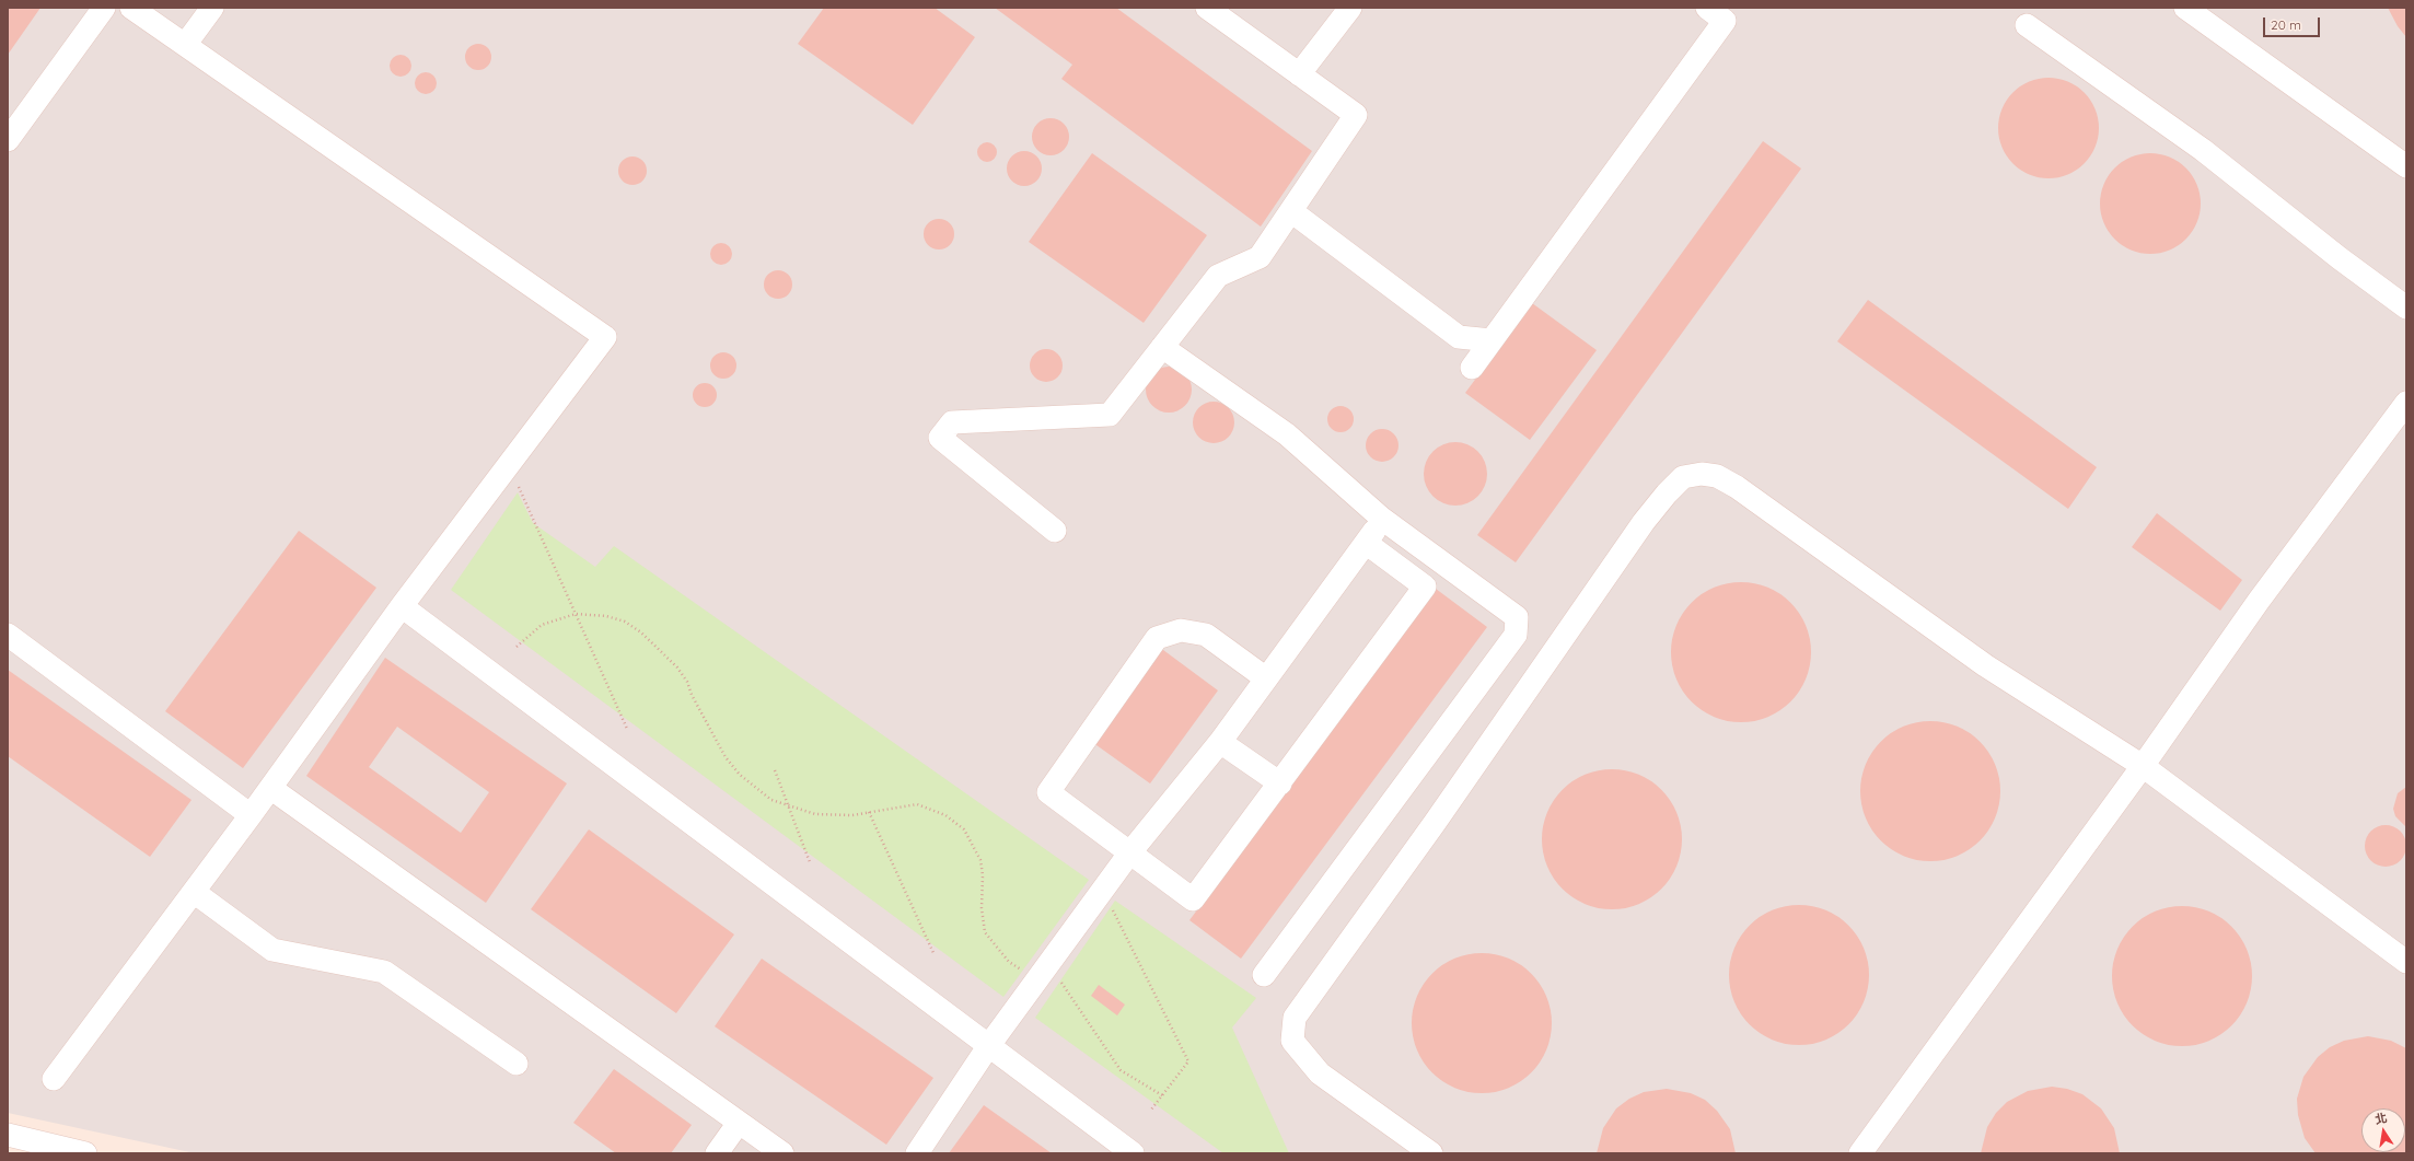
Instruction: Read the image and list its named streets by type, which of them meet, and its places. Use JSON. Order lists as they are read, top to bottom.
{
  "scale_bar": "20 m",
  "north": "top"
}
